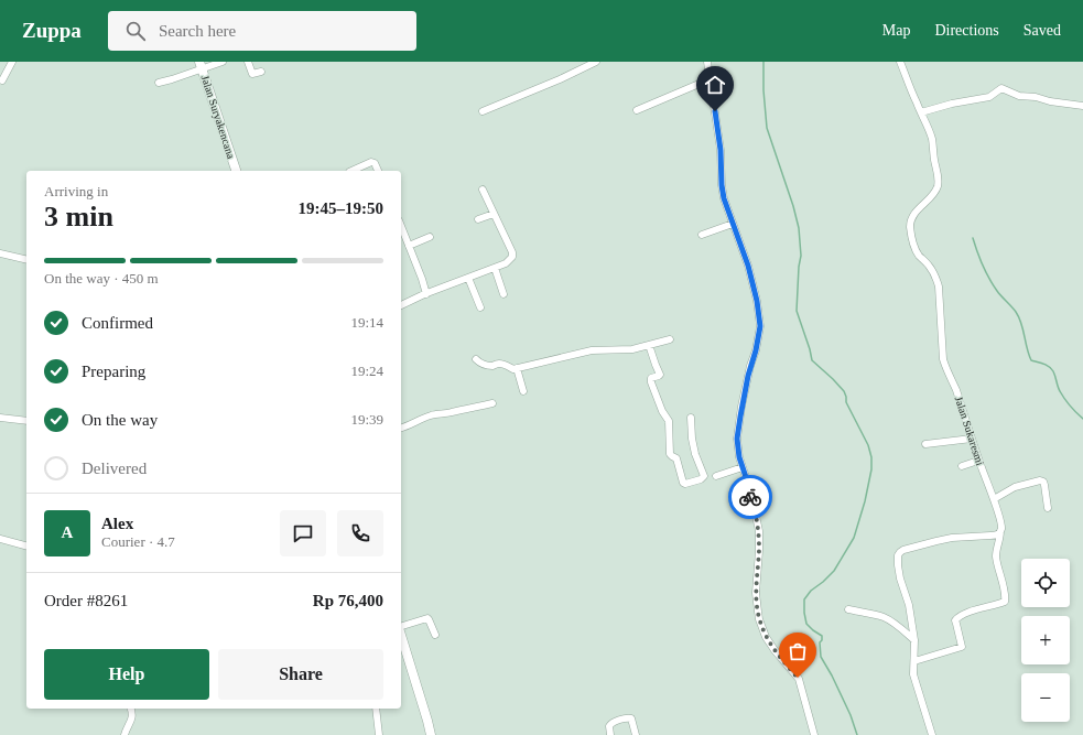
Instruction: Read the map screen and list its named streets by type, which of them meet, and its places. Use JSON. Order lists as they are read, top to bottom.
{
  "streets": {
    "street": ["Jalan Suryakencana", "Jalan Sukaresmi"]
  },
  "page": {
    "header": "Zuppa",
    "search": "Search here",
    "nav": ["Map", "Directions", "Saved"],
    "heading": ["3 min", "Arriving in", "19:45–19:50"],
    "panel": [
      "Alex",
      "Courier · 4.7",
      "Order #8261",
      "Rp 76,400"
    ],
    "bar": "On the way · 450 m",
    "list": [
      ["Confirmed", "19:14"],
      ["Preparing", "19:24"],
      ["On the way", "19:39"],
      "Delivered"
    ],
    "round": "A",
    "map_buttons": ["+", "−"],
    "buttons": ["Help", "Share"]
  }
}
